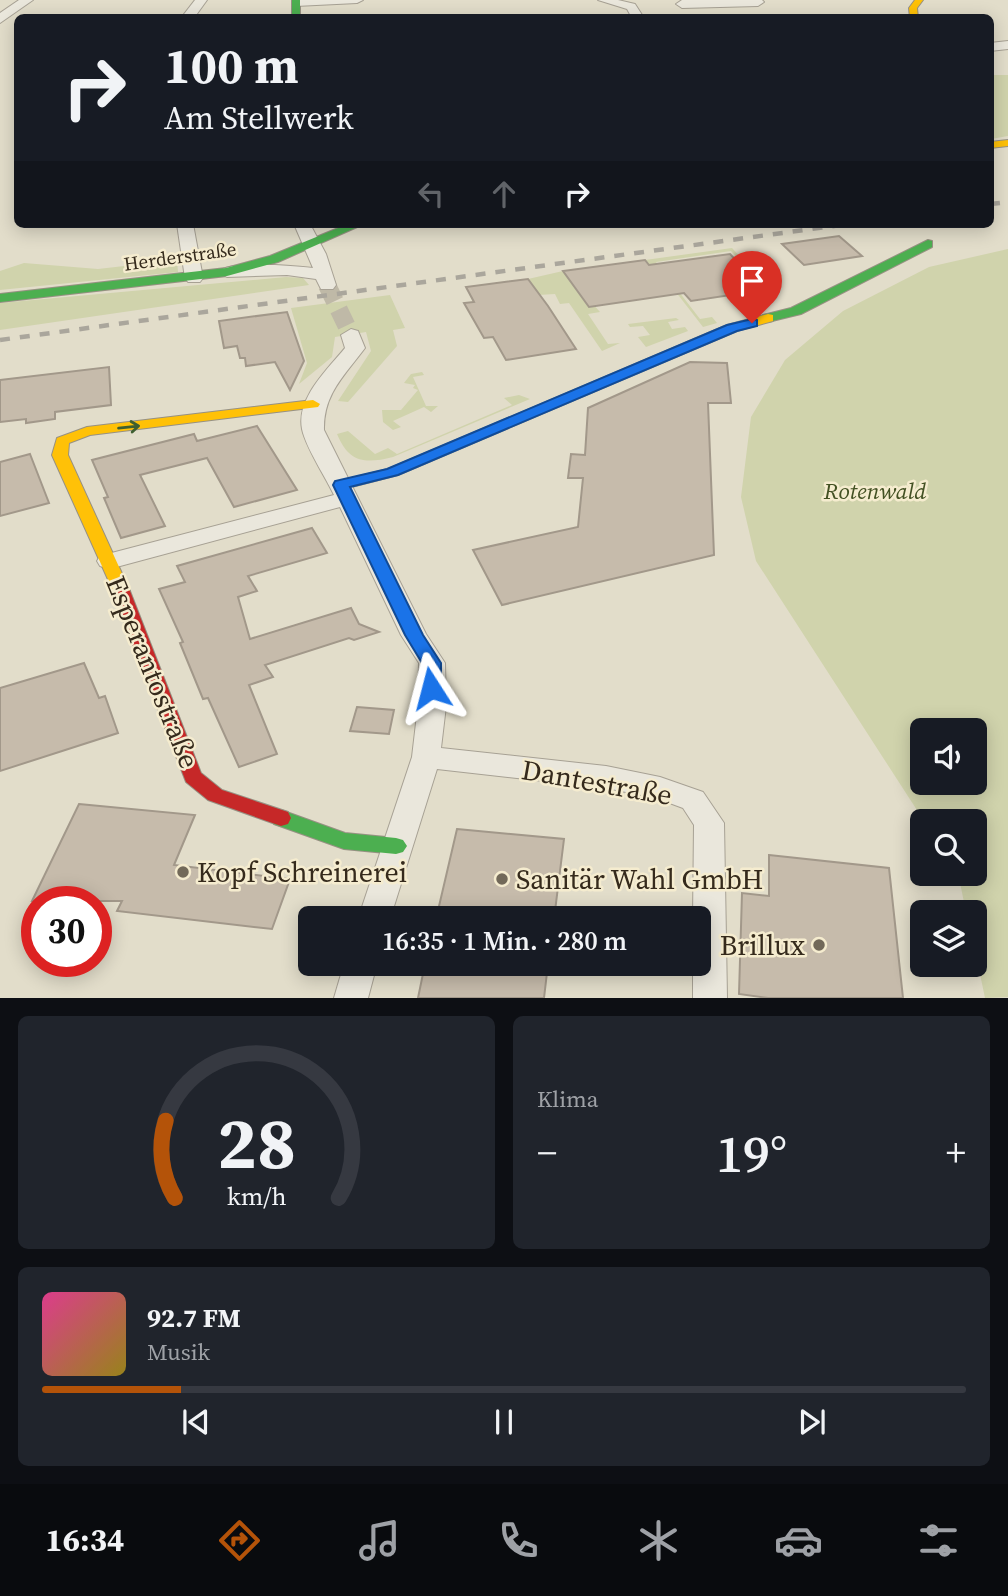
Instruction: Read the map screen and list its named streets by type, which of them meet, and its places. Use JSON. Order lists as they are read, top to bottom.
{
  "streets": {
    "street": ["Herderstraße", "Esperantostraße", "Dantestraße"]
  },
  "parks": ["Rotenwald"],
  "places": ["Kopf Schreinerei", "Sanitär Wahl GmbH", "Brillux"],
  "page": {
    "turn": ["100 m", "Am Stellwerk"],
    "limit": "30",
    "trip": "16:35 · 1 Min. · 280 m",
    "tile": "Klima",
    "heat": ["−", "19°", "+"],
    "song": ["92.7 FM", "Musik"],
    "tabs": "16:34",
    "gauge": ["28", "km/h"]
  }
}
